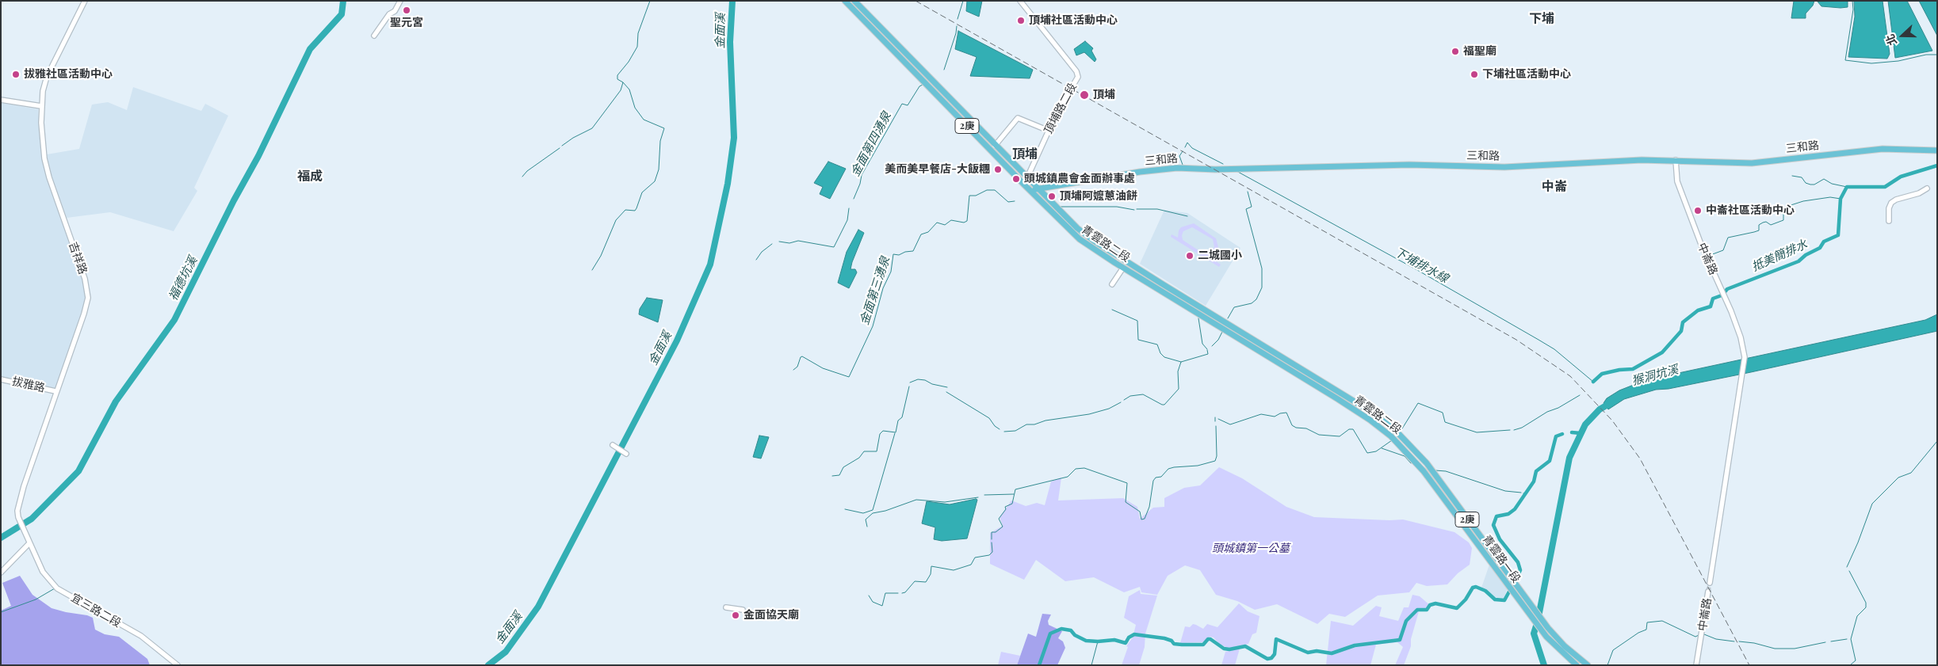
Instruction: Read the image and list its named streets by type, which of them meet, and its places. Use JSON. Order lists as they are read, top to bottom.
{
  "streets": {
    "main road": [
      "2庚",
      "三和路",
      "青雲路二段",
      "青雲路一段"
    ],
    "street": [
      "頂埔路二段",
      "吉祥路",
      "中崙路",
      "拔雅路",
      "宜三路二段"
    ]
  },
  "crossings": [
    ["頂埔路二段", "青雲路二段"],
    ["三和路", "青雲路二段"],
    ["三和路", "中崙路"],
    ["青雲路二段", "青雲路一段"],
    ["吉祥路", "拔雅路"],
    ["吉祥路", "宜三路二段"]
  ],
  "districts": [
    "下埔",
    "頂埔",
    "福成",
    "中崙"
  ],
  "water": [
    "金面溪",
    "金面第四湧泉",
    "抵美簡排水",
    "下埔排水線",
    "福德坑溪",
    "金面第三湧泉",
    "猴洞坑溪"
  ],
  "parks": ["頭城鎮第一公墓"],
  "places": [
    "聖元宮",
    "頂埔社區活動中心",
    "福聖廟",
    "拔雅社區活動中心",
    "下埔社區活動中心",
    "頂埔",
    "美而美早餐店-大飯糰",
    "頭城鎮農會金面辦事處",
    "頂埔阿嬤蔥油餅",
    "中崙社區活動中心",
    "二城國小",
    "金面協天廟"
  ],
  "north": "left"
}
